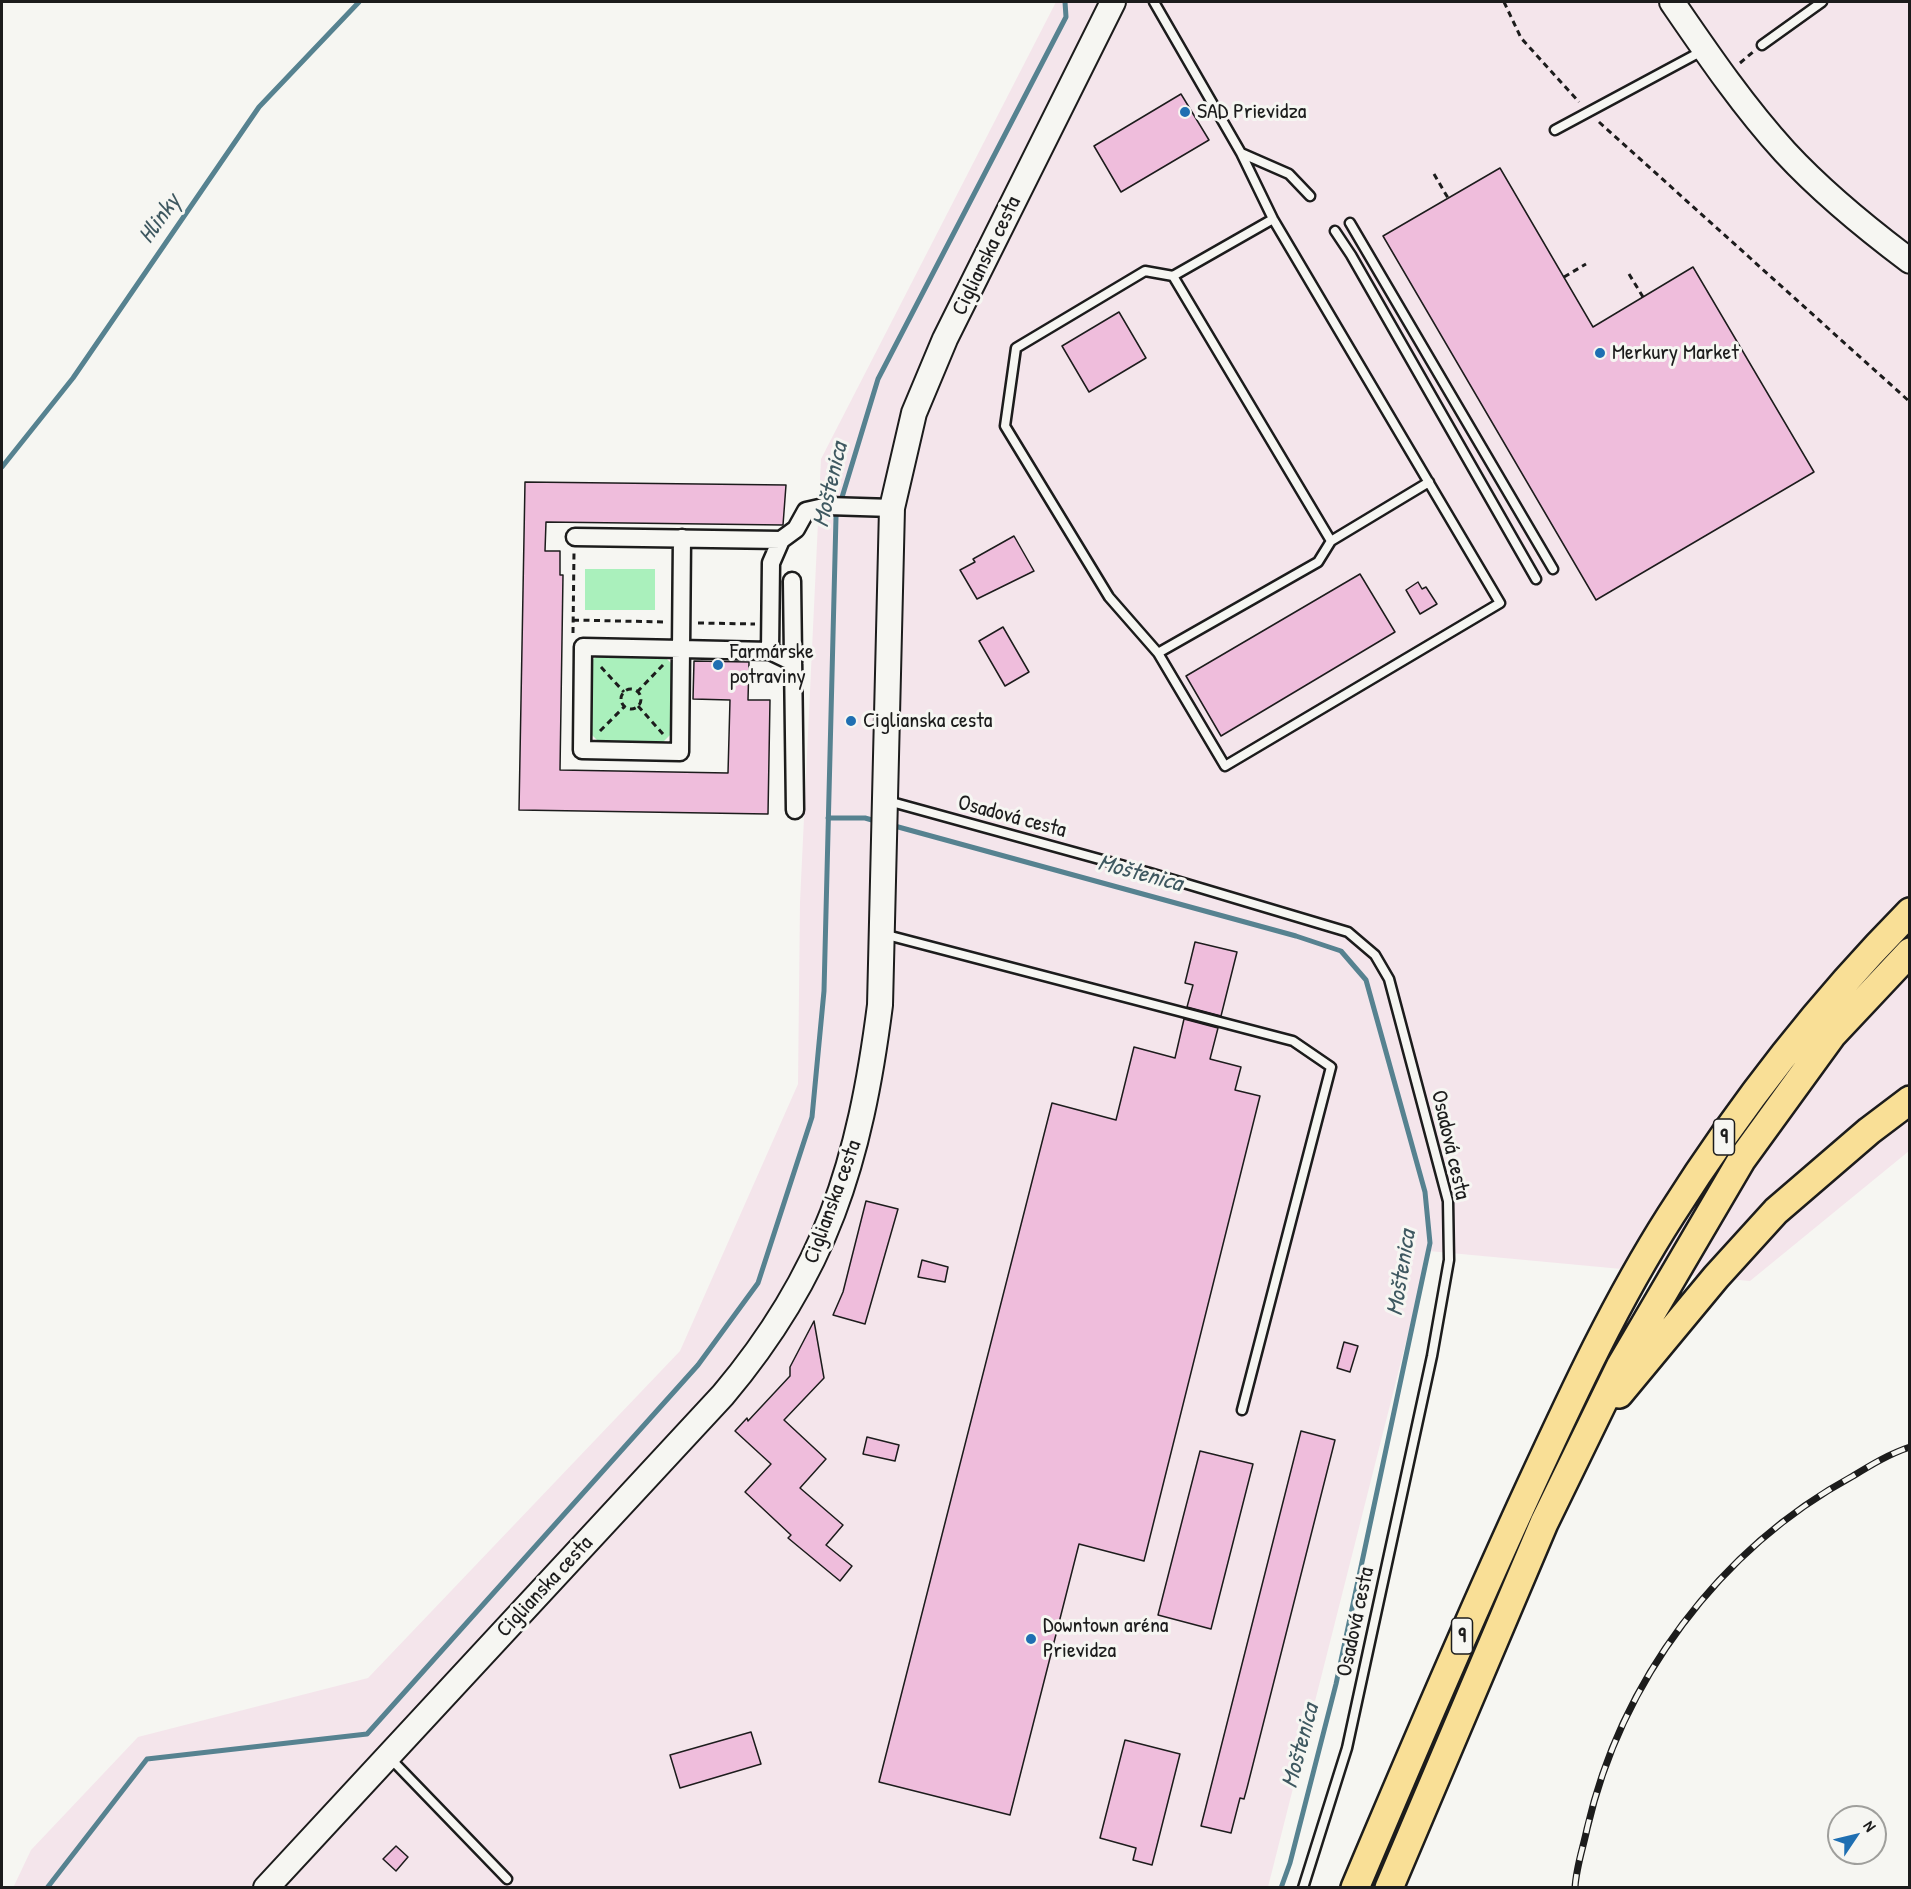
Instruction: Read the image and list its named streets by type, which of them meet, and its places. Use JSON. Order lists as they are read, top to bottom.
{
  "streets": {
    "main road": ["9"],
    "street": ["Ciglianska cesta"],
    "lane": ["Osadová cesta"]
  },
  "crossings": [
    ["Ciglianska cesta", "Osadová cesta"]
  ],
  "water": ["Hlinky", "Moštenica"],
  "places": [
    "SAD Prievidza",
    "Merkury Market",
    "Farmárske potraviny",
    "Ciglianska cesta",
    "Downtown aréna Prievidza"
  ],
  "north": "top right"
}
